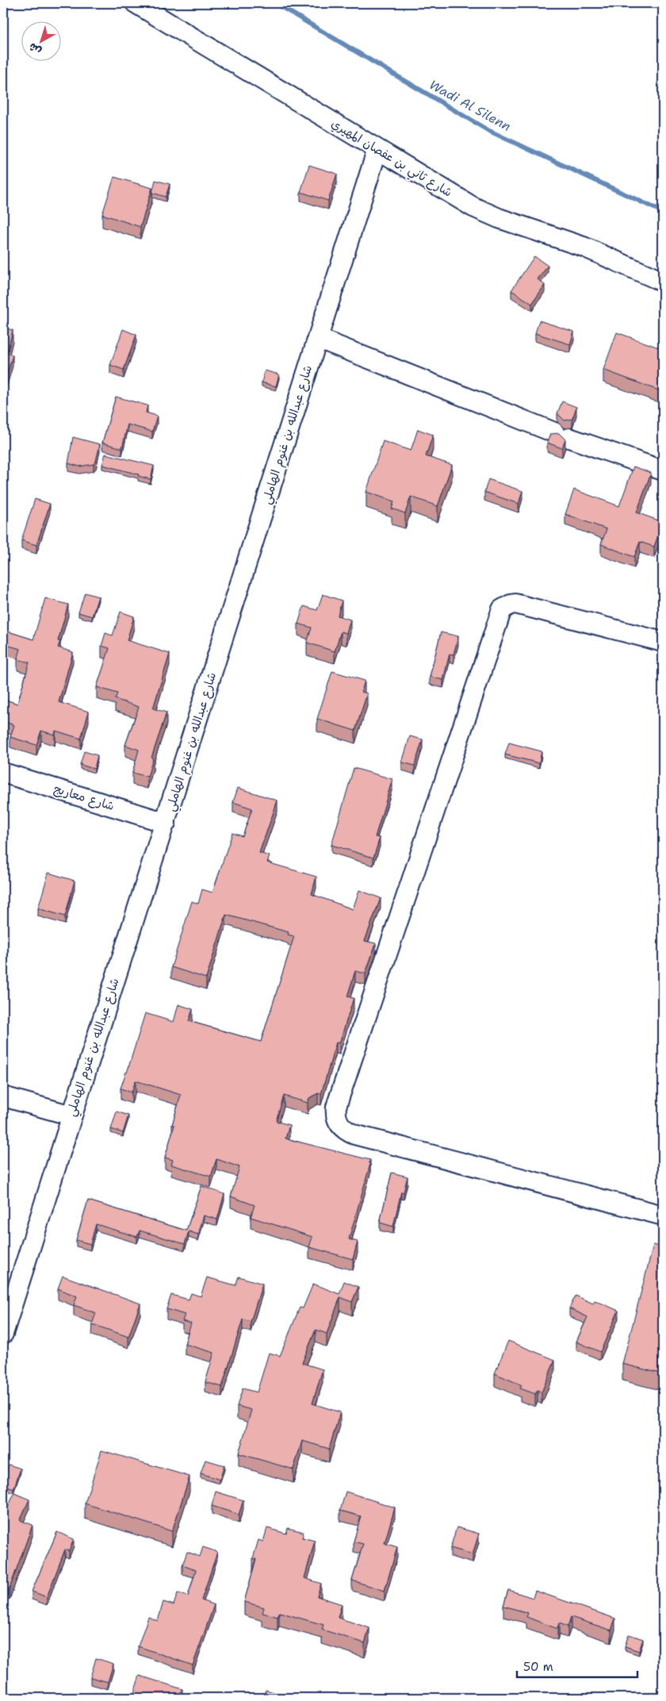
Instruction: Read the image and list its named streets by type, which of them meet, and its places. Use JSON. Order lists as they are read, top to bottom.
{
  "streets": {
    "street": ["شارع ثاني بن عفصان المهيري", "شارع عبدالله بن غنوم الهاملي", "شارع معاريج"]
  },
  "crossings": [
    ["شارع ثاني بن عفصان المهيري", "شارع عبدالله بن غنوم الهاملي"],
    ["شارع عبدالله بن غنوم الهاملي", "شارع معاريج"]
  ],
  "water": ["Wadi Al Silenn"],
  "scale_bar": "50 m",
  "north": "bottom left"
}
